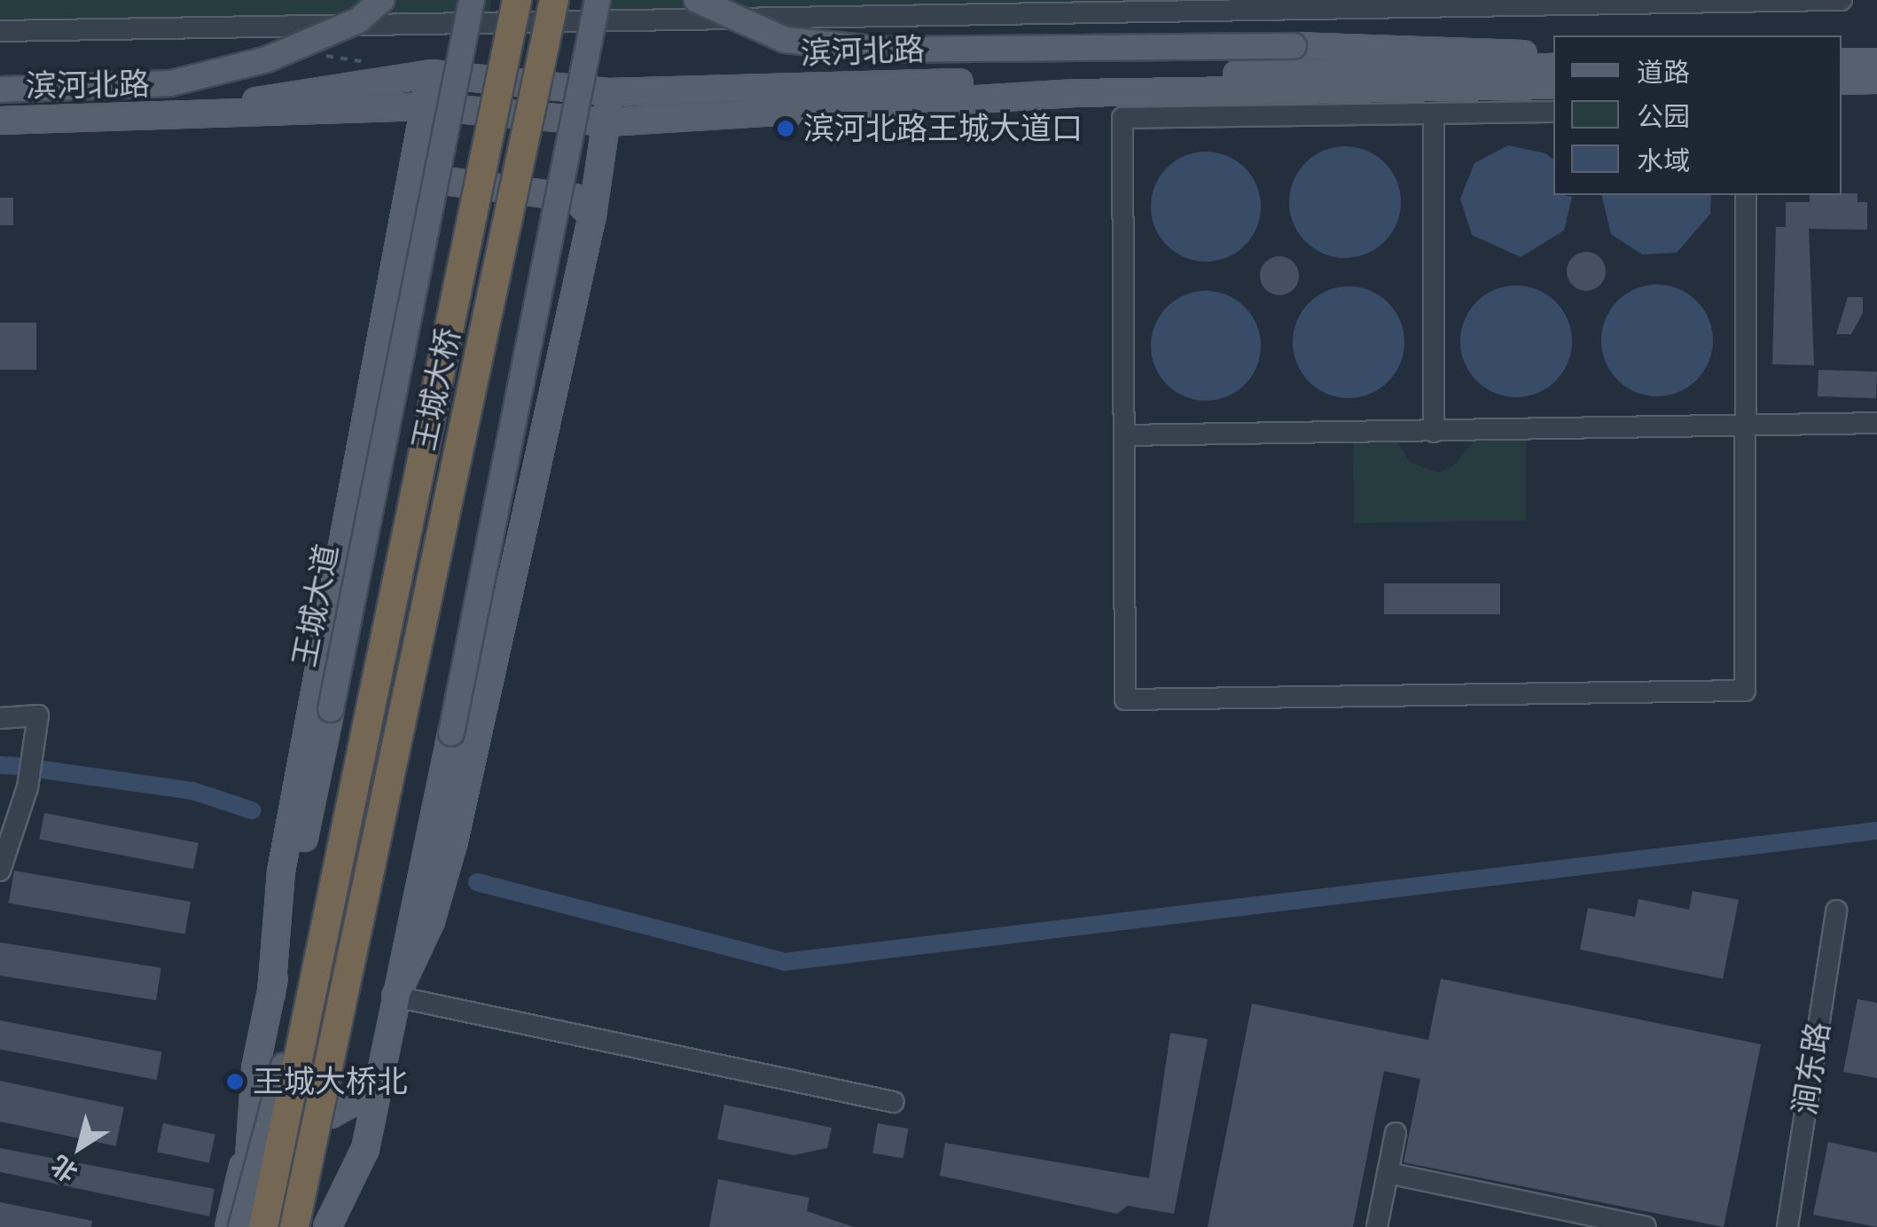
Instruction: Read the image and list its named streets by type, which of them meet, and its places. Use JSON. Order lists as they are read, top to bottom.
{
  "streets": {
    "highway": ["王城大桥"],
    "main road": ["滨河北路", "王城大道"],
    "street": ["涧东路"]
  },
  "places": ["滨河北路王城大道口", "王城大桥北"],
  "legend": ["道路", "公园", "水域"],
  "north": "bottom left"
}
